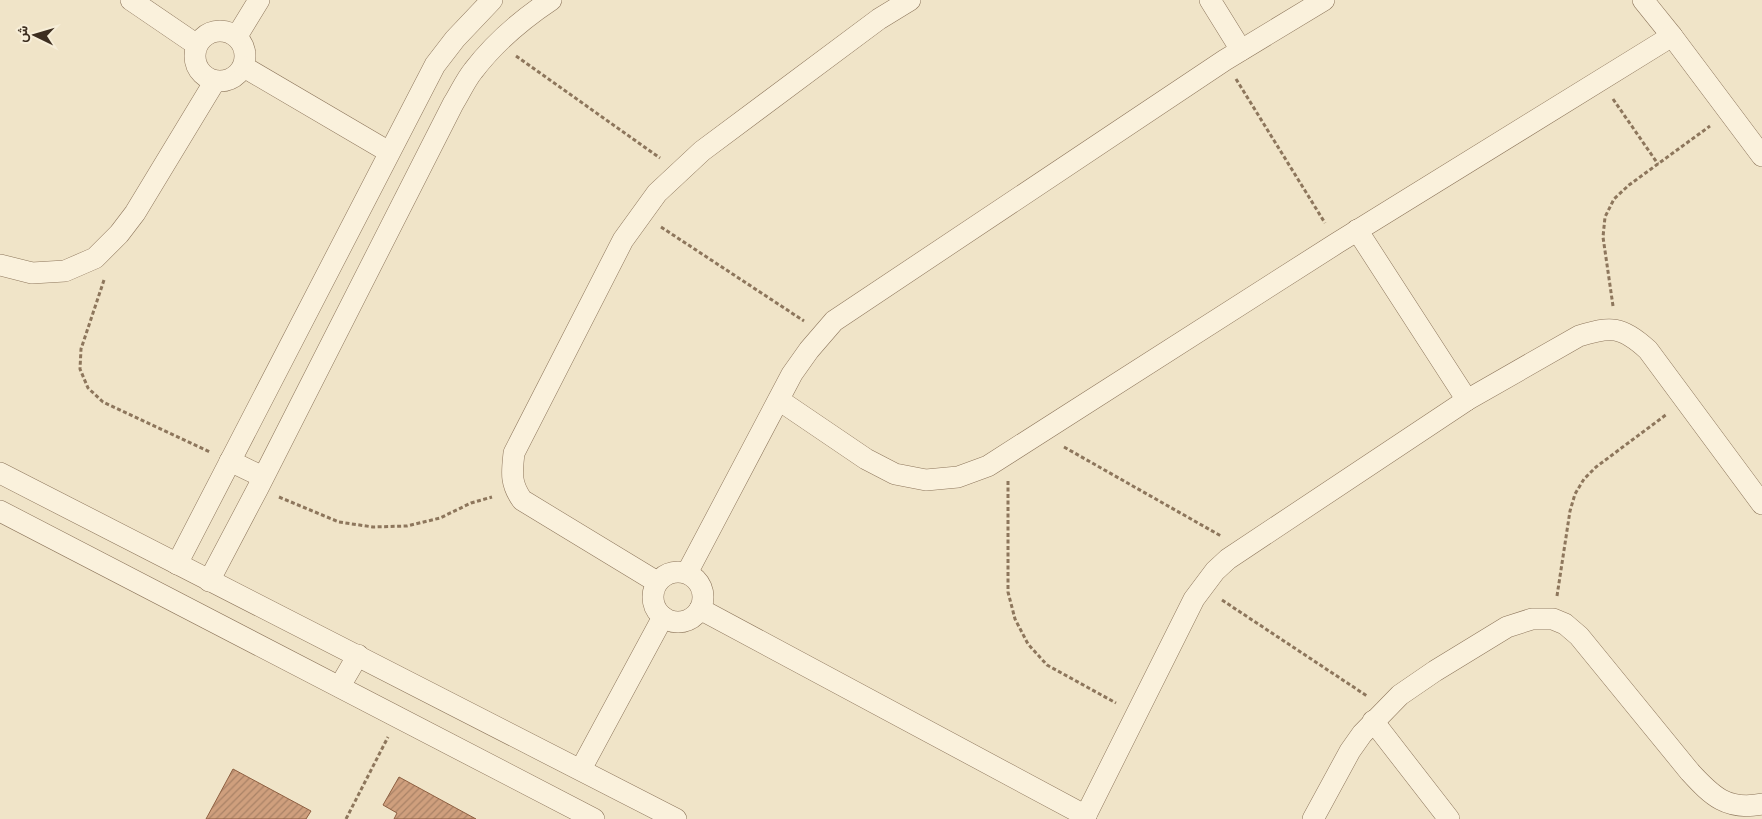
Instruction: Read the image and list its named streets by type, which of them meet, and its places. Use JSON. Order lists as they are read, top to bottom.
{
  "north": "left"
}
